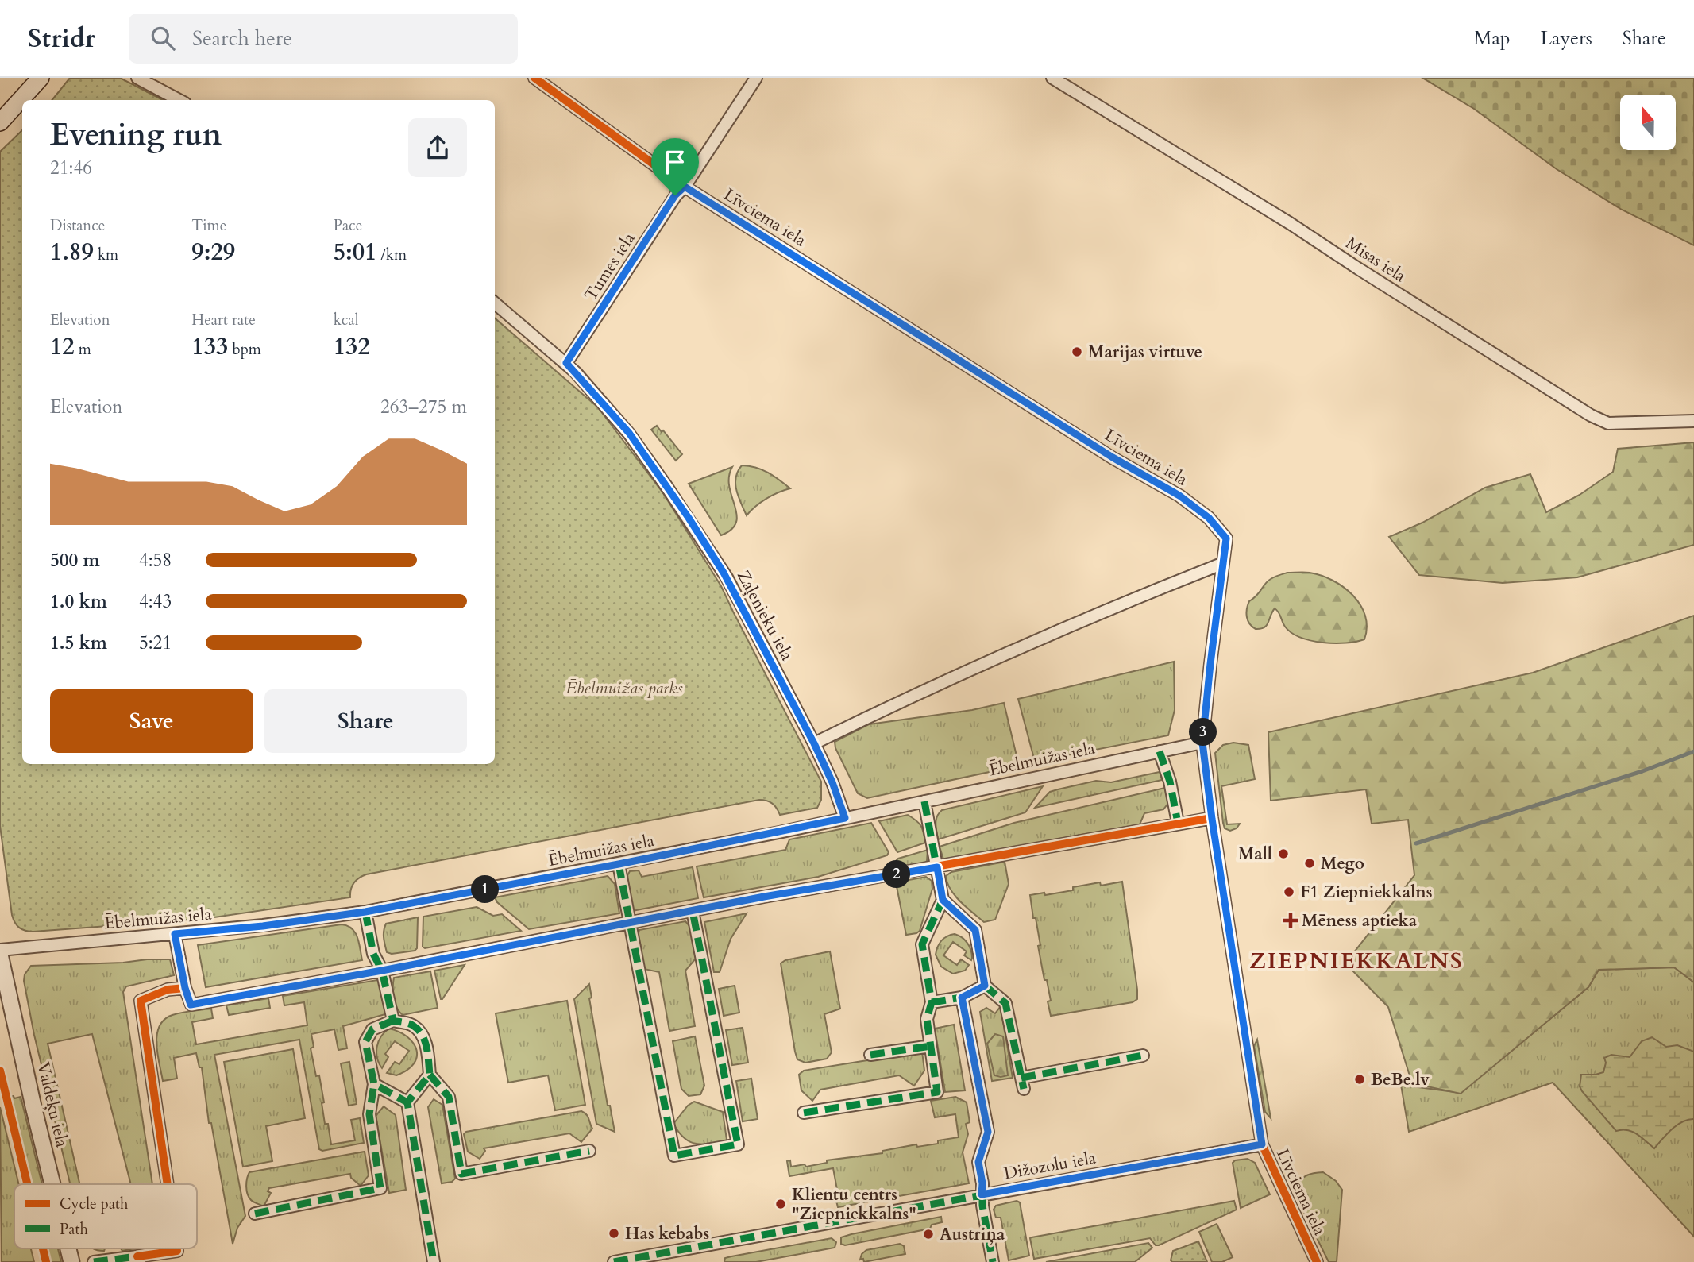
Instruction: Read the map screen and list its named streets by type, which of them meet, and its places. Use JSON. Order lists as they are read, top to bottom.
{
  "streets": {
    "street": [
      "Līvciema iela",
      "Misas iela",
      "Tumes iela",
      "Zaļenieku iela",
      "Ēbelmuižas iela",
      "Valdeķu iela",
      "Dižozolu iela"
    ]
  },
  "crossings": [
    ["Līvciema iela", "Tumes iela"],
    ["Līvciema iela", "Ēbelmuižas iela"],
    ["Līvciema iela", "Dižozolu iela"],
    ["Tumes iela", "Zaļenieku iela"],
    ["Zaļenieku iela", "Ēbelmuižas iela"]
  ],
  "districts": ["ZIEPNIEKKALNS"],
  "parks": ["Ēbelmuižas parks"],
  "places": {
    "other": [
      "Marijas virtuve",
      "Mall",
      "Mego",
      "F1 Ziepniekkalns",
      "BeBe.lv",
      "Klientu centrs \"Ziepniekkalns\"",
      "Has kebabs",
      "Austriņa"
    ],
    "health": ["Mēness aptieka"]
  },
  "legend": ["Cycle path", "Path"],
  "north": "top",
  "page": {
    "header": "Stridr",
    "search": "Search here",
    "nav": ["Map", "Layers", "Share"],
    "heading": ["Evening run", "21:46"],
    "stats": [
      ["Distance", "1.89 km"],
      ["Time", "9:29"],
      ["Pace", "5:01 /km"],
      ["Elevation", "12 m"],
      ["Heart rate", "133 bpm"],
      ["kcal", "132"]
    ],
    "chart": ["Elevation", "263–275 m"],
    "list": [
      {
        "name": "500 m",
        "note": "4:58"
      },
      {
        "name": "1.0 km",
        "note": "4:43"
      },
      {
        "name": "1.5 km",
        "note": "5:21"
      }
    ],
    "buttons": ["Save", "Share"],
    "pins": ["3", "2", "1"]
  }
}
